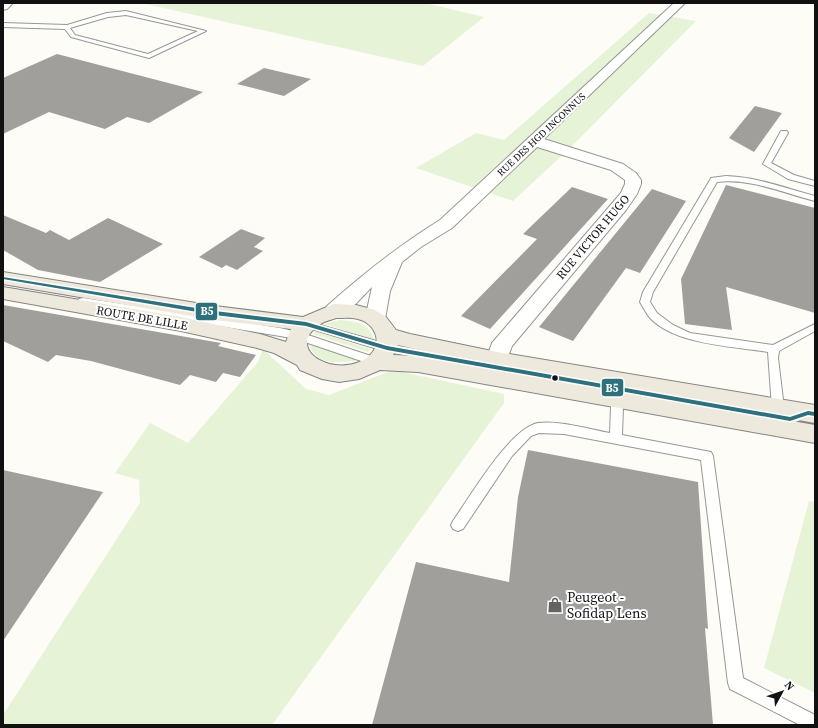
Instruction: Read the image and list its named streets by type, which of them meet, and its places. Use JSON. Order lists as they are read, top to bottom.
{
  "streets": {
    "main road": ["ROUTE DE LILLE"],
    "street": ["RUE DES HGD INCONNUS", "RUE VICTOR HUGO"]
  },
  "crossings": [
    ["RUE DES HGD INCONNUS", "RUE VICTOR HUGO"],
    ["RUE DES HGD INCONNUS", "ROUTE DE LILLE"]
  ],
  "places": {
    "shop": ["Peugeot - Sofidap Lens"]
  },
  "lines": ["transit line B5"],
  "north": "top right"
}
